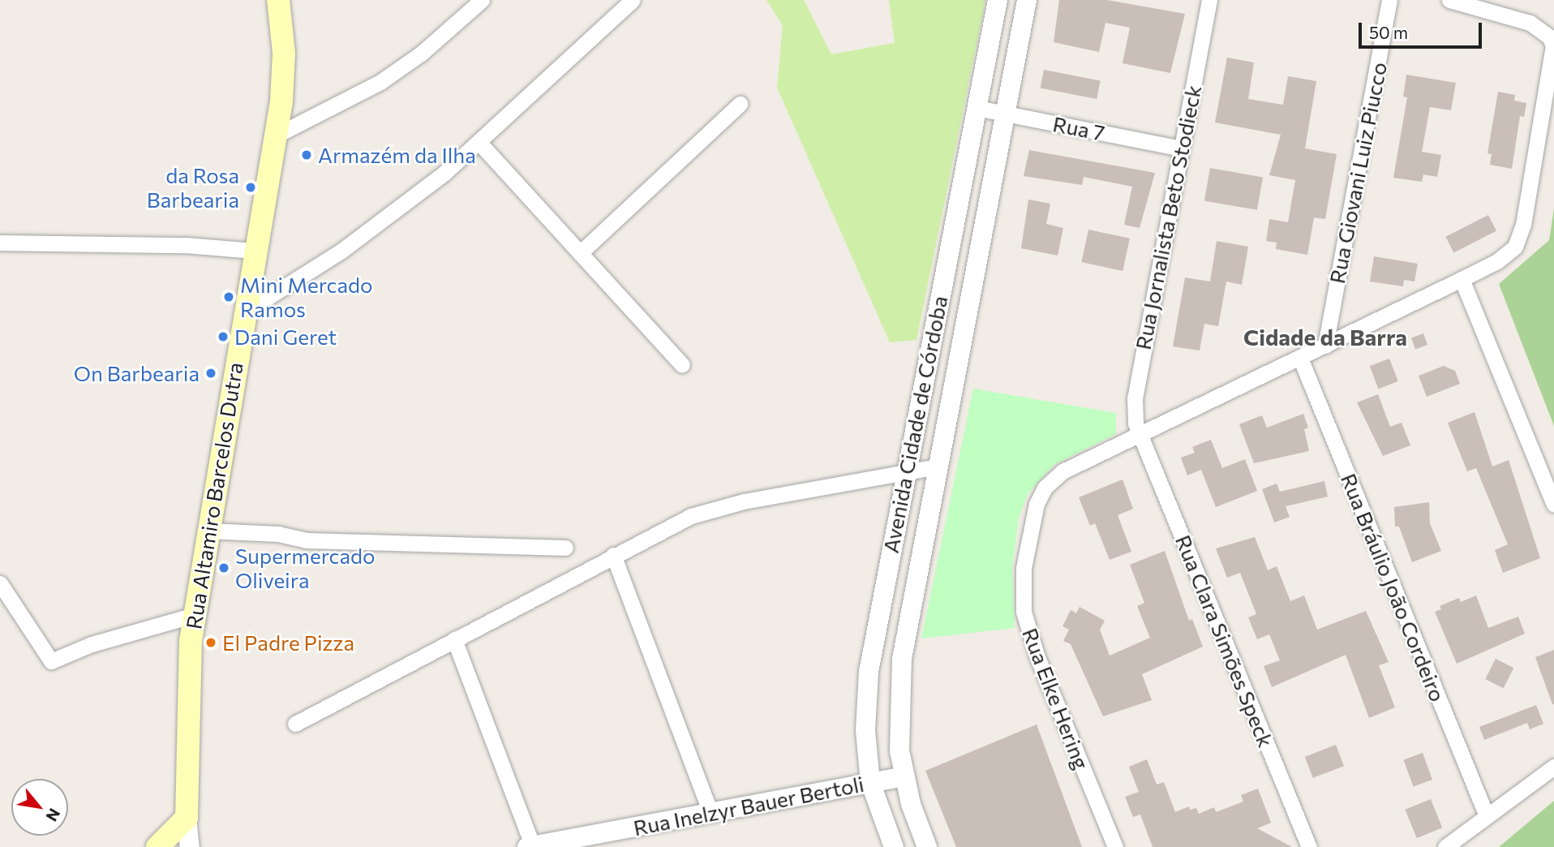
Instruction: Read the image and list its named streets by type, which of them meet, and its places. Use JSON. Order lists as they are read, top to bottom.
{
  "streets": {
    "main road": ["Rua Altamiro Barcelos Dutra"],
    "street": [
      "Rua 7",
      "Rua Giovani Luiz Piucco",
      "Rua Jornalista Beto Stodieck",
      "Avenida Cidade de Córdoba",
      "Rua Bráulio João Cordeiro",
      "Rua Clara Simões Speck",
      "Rua Elke Hering",
      "Rua Inelzyr Bauer Bertoli"
    ]
  },
  "crossings": [
    ["Rua 7", "Rua Jornalista Beto Stodieck"],
    ["Rua 7", "Avenida Cidade de Córdoba"],
    ["Rua Giovani Luiz Piucco", "Rua Elke Hering"],
    ["Rua Jornalista Beto Stodieck", "Rua Clara Simões Speck"],
    ["Rua Jornalista Beto Stodieck", "Rua Elke Hering"],
    ["Avenida Cidade de Córdoba", "Rua Inelzyr Bauer Bertoli"],
    ["Rua Bráulio João Cordeiro", "Rua Elke Hering"],
    ["Rua Clara Simões Speck", "Rua Elke Hering"]
  ],
  "districts": ["Cidade da Barra"],
  "places": [
    "Armazém da Ilha",
    "da Rosa Barbearia",
    "Mini Mercado Ramos",
    "Dani Geret",
    "On Barbearia",
    "Supermercado Oliveira",
    "El Padre Pizza"
  ],
  "scale_bar": "50 m",
  "north": "bottom right"
}
